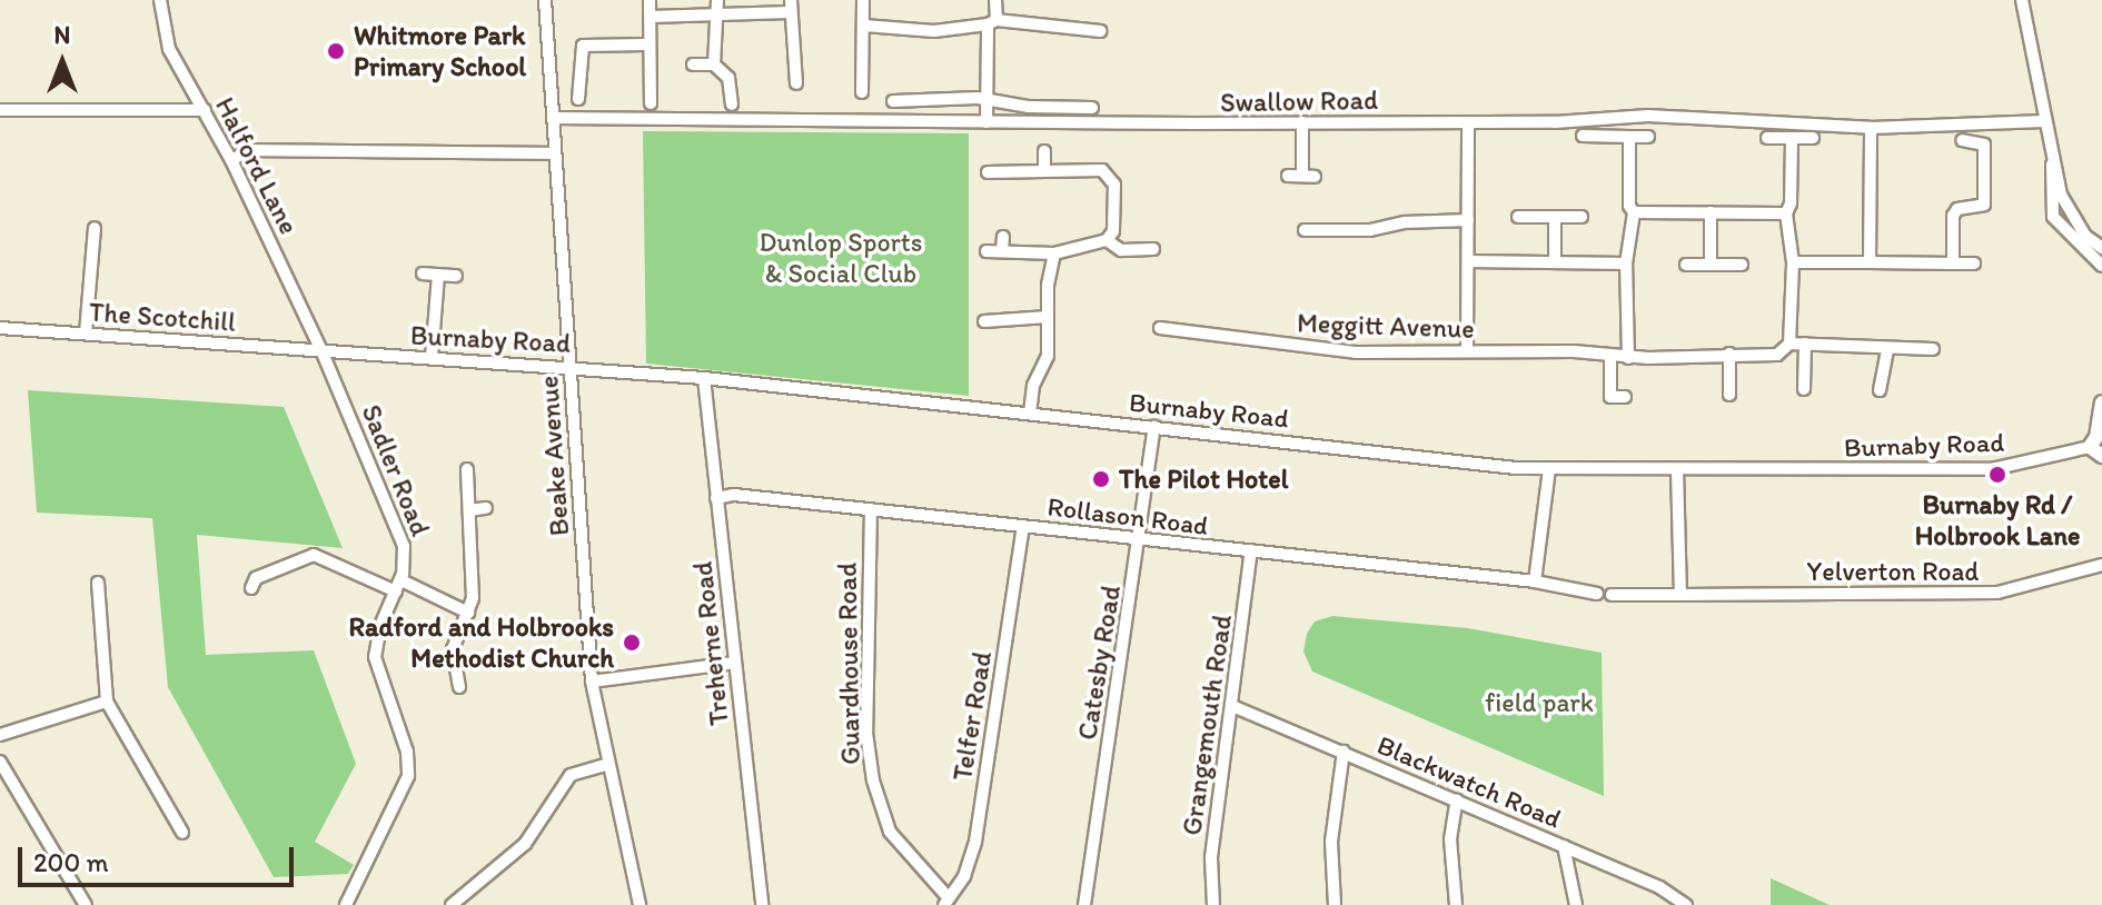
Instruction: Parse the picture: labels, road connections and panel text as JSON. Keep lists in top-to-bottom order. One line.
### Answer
{"streets":{"street":["Swallow Road","Halford Lane","The Scotchill","Meggitt Avenue","Burnaby Road","Beake Avenue","Sadler Road","Rollason Road","Yelverton Road","Treherne Road","Catesby Road","Guardhouse Road","Telfer Road","Grangemouth Road","Blackwatch Road"]},"crossings":[["Swallow Road","Beake Avenue"],["Halford Lane","The Scotchill"],["Halford Lane","Burnaby Road"],["Halford Lane","Sadler Road"],["The Scotchill","Burnaby Road"],["The Scotchill","Sadler Road"],["Burnaby Road","Beake Avenue"],["Burnaby Road","Sadler Road"],["Burnaby Road","Treherne Road"],["Burnaby Road","Catesby Road"],["Rollason Road","Treherne Road"],["Rollason Road","Catesby Road"],["Rollason Road","Guardhouse Road"],["Rollason Road","Telfer Road"],["Rollason Road","Grangemouth Road"],["Guardhouse Road","Telfer Road"],["Grangemouth Road","Blackwatch Road"]],"parks":["Dunlop Sports & Social Club","field park"],"places":["Whitmore Park Primary School","Burnaby Rd / Holbrook Lane","The Pilot Hotel","Radford and Holbrooks Methodist Church"],"scale_bar":"200 m","north":"top"}
